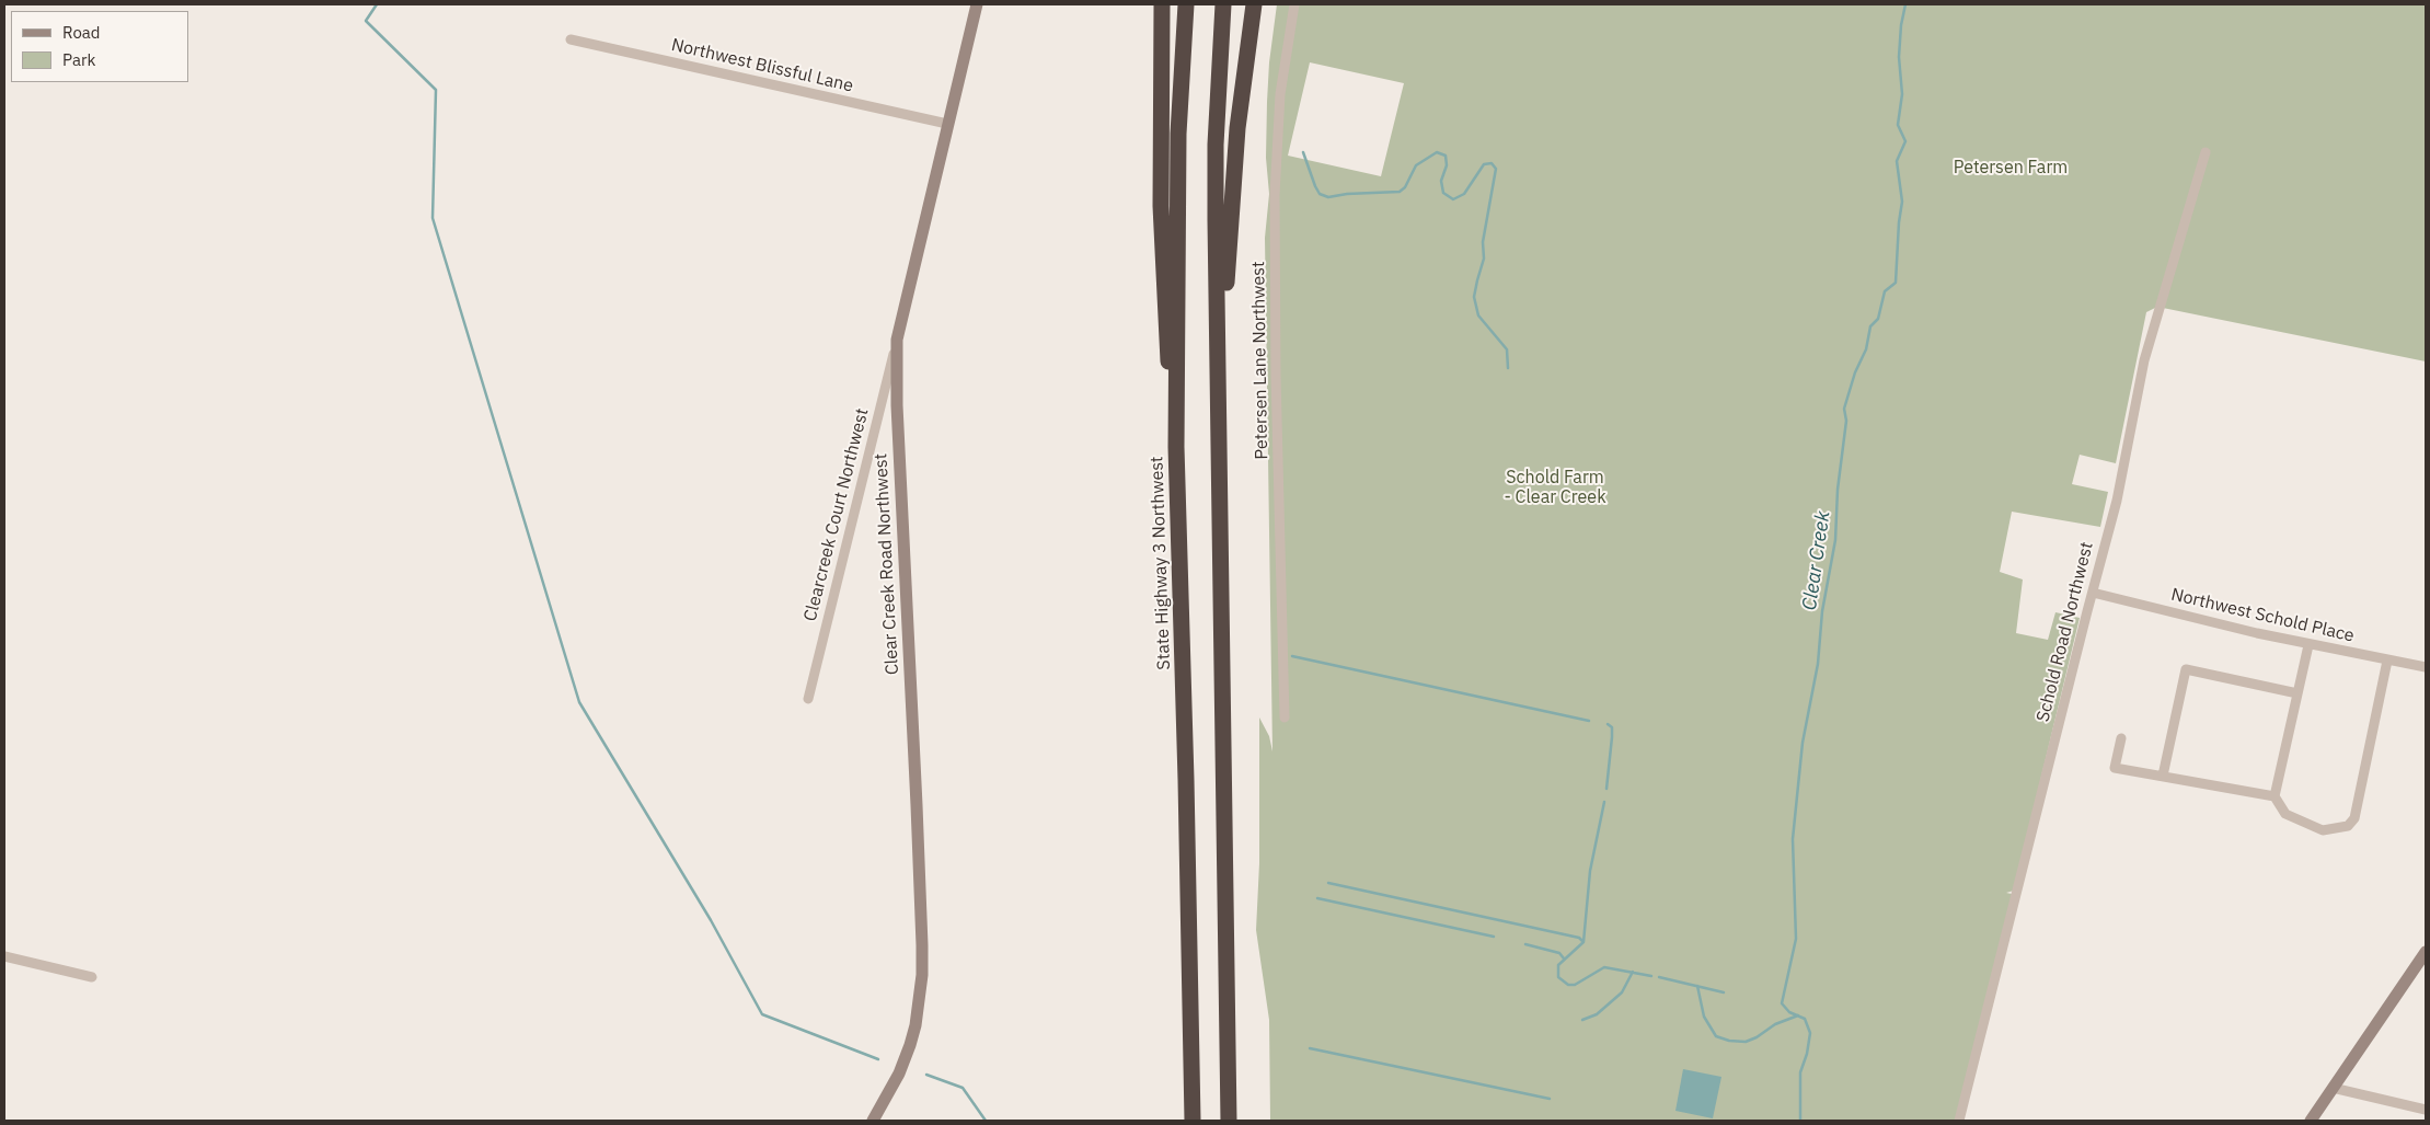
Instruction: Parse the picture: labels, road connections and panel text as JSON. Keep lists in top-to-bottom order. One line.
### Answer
{"streets":{"highway":["State Highway 3 Northwest"],"main road":["Clear Creek Road Northwest"],"street":["Northwest Blissful Lane","Petersen Lane Northwest","Clearcreek Court Northwest","Northwest Schold Place","Schold Road Northwest"]},"crossings":[["Northwest Blissful Lane","Clear Creek Road Northwest"],["Clearcreek Court Northwest","Clear Creek Road Northwest"],["Northwest Schold Place","Schold Road Northwest"]],"water":["Clear Creek"],"parks":["Petersen Farm","Schold Farm - Clear Creek"],"legend":["Road","Park"]}
